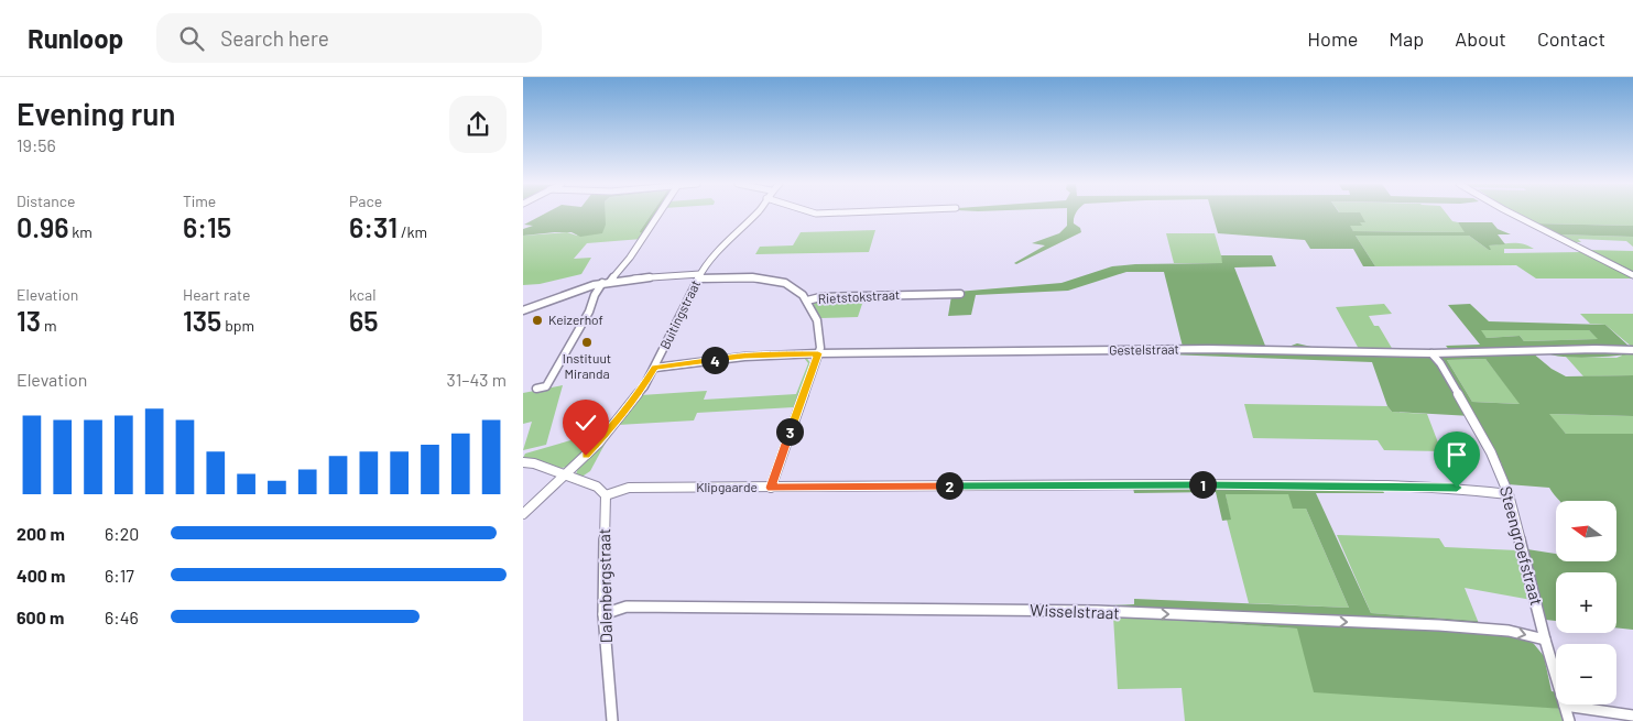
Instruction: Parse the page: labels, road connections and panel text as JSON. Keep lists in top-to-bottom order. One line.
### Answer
{"streets":{"street":["Rietstokstraat","Buitingstraat","Gestelstraat","Klipgaarde","Steengroefstraat","Dalenbergstraat","Wisselstraat"]},"crossings":[["Rietstokstraat","Buitingstraat"],["Buitingstraat","Gestelstraat"],["Gestelstraat","Steengroefstraat"],["Klipgaarde","Steengroefstraat"],["Klipgaarde","Dalenbergstraat"],["Steengroefstraat","Wisselstraat"],["Dalenbergstraat","Wisselstraat"]],"one_way":["Wisselstraat"],"places":["Keizerhof","Instituut Miranda"],"north":"left","page":{"header":"Runloop","search":"Search here","nav":["Home","Map","About","Contact"],"heading":["Evening run","19:56"],"stats":[["Distance","0.96 km"],["Time","6:15"],["Pace","6:31 /km"],["Elevation","13 m"],["Heart rate","135 bpm"],["kcal","65"]],"pins":["4","3","1","2"],"chart":["Elevation","31–43 m"],"map_buttons":["+","−"],"list":[{"name":"200 m","note":"6:20"},{"name":"400 m","note":"6:17"},{"name":"600 m","note":"6:46"}]}}
